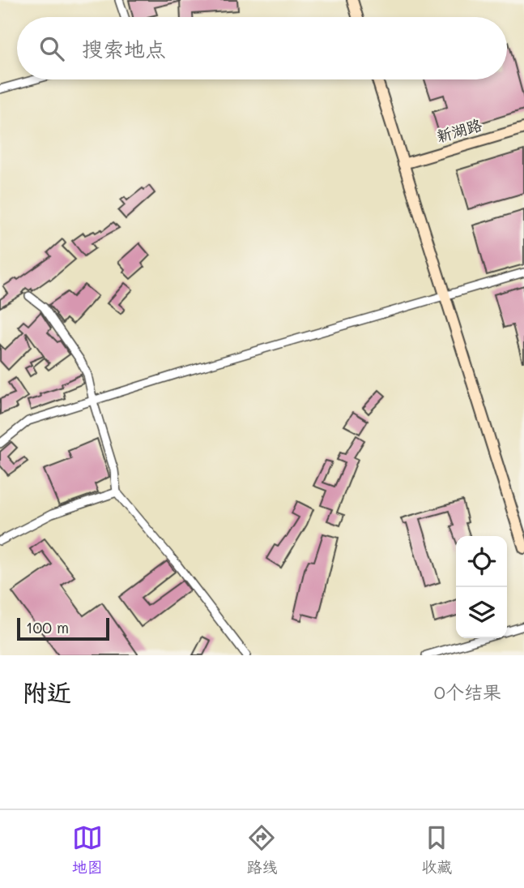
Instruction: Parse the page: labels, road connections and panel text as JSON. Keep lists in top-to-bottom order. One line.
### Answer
{"streets":{"street":["新湖路"]},"scale_bar":"100 m","page":{"search":"搜索地点","scale":"100 m","heading":["附近","0个结果"],"nav":["地图","路线","收藏"]}}
